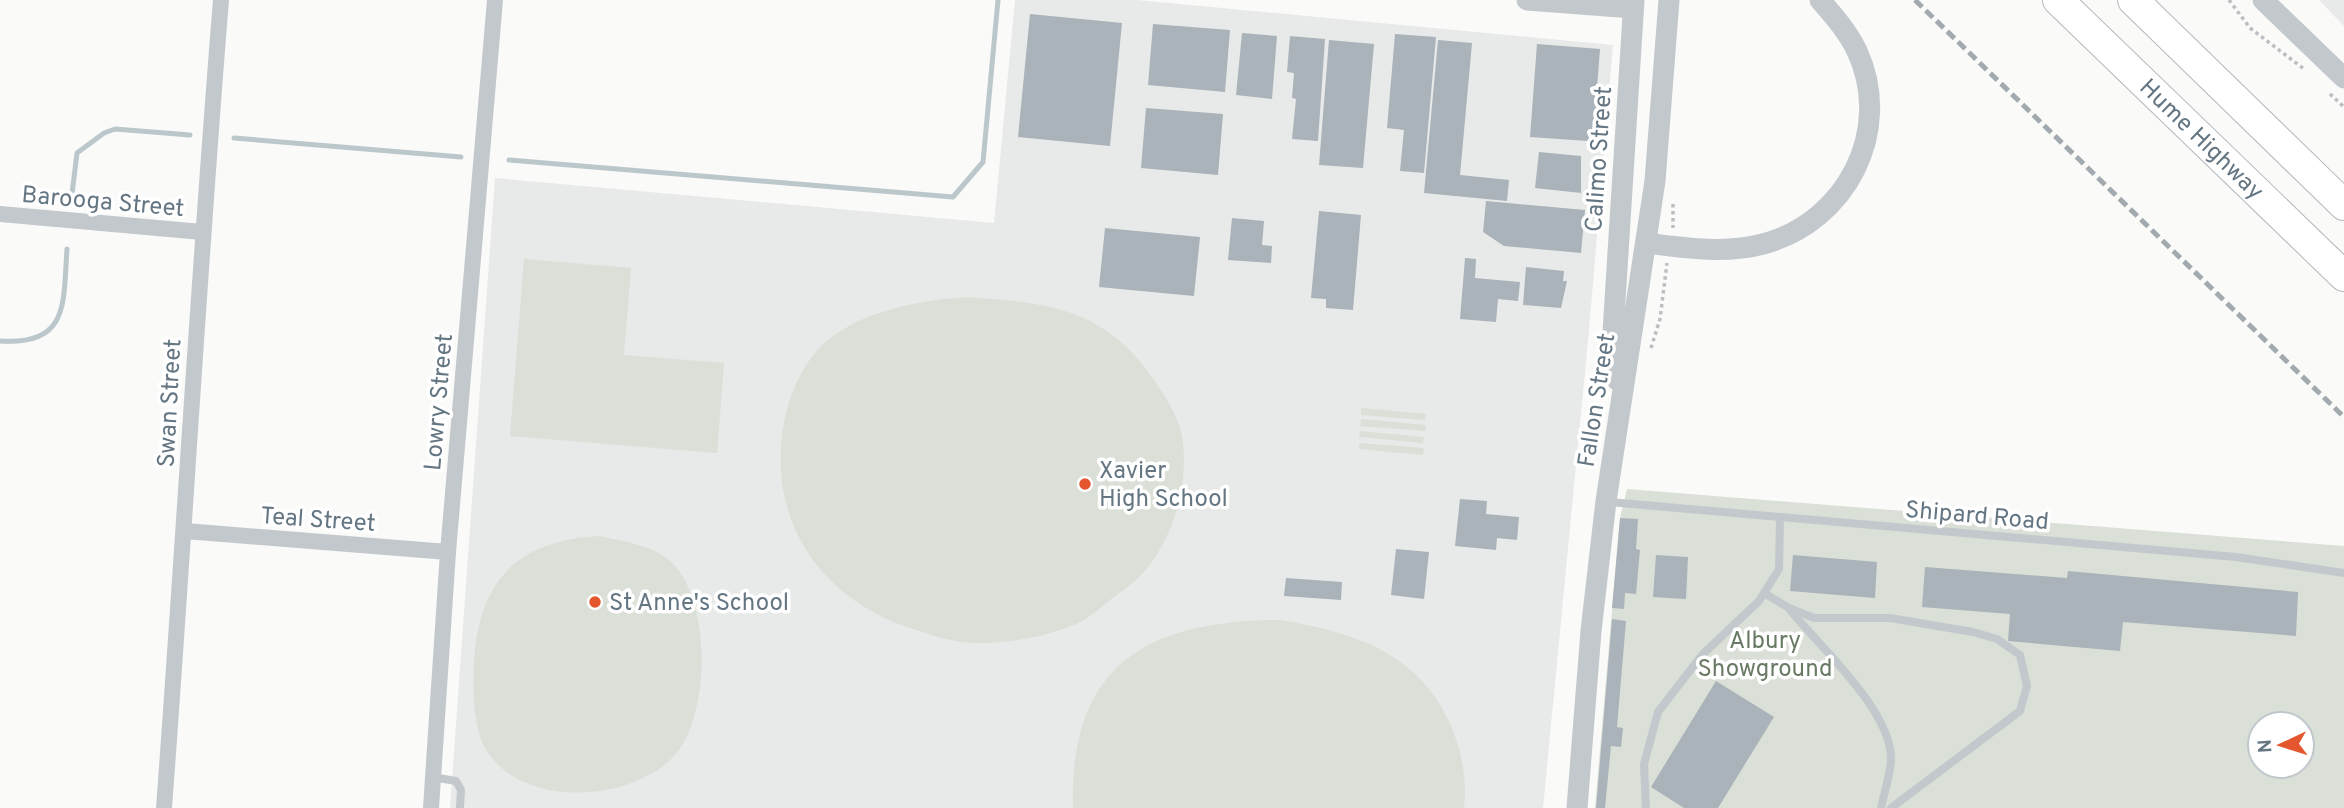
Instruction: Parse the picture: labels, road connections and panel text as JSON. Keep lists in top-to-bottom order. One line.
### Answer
{"streets":{"highway":["Hume Highway"],"street":["Calimo Street","Barooga Street","Fallon Street","Lowry Street","Swan Street","Teal Street"],"lane":["Shipard Road"]},"crossings":[["Calimo Street","Fallon Street"],["Barooga Street","Swan Street"],["Fallon Street","Shipard Road"],["Lowry Street","Teal Street"],["Swan Street","Teal Street"]],"parks":["Albury Showground"],"places":["Xavier High School","St Anne's School"],"north":"left"}
